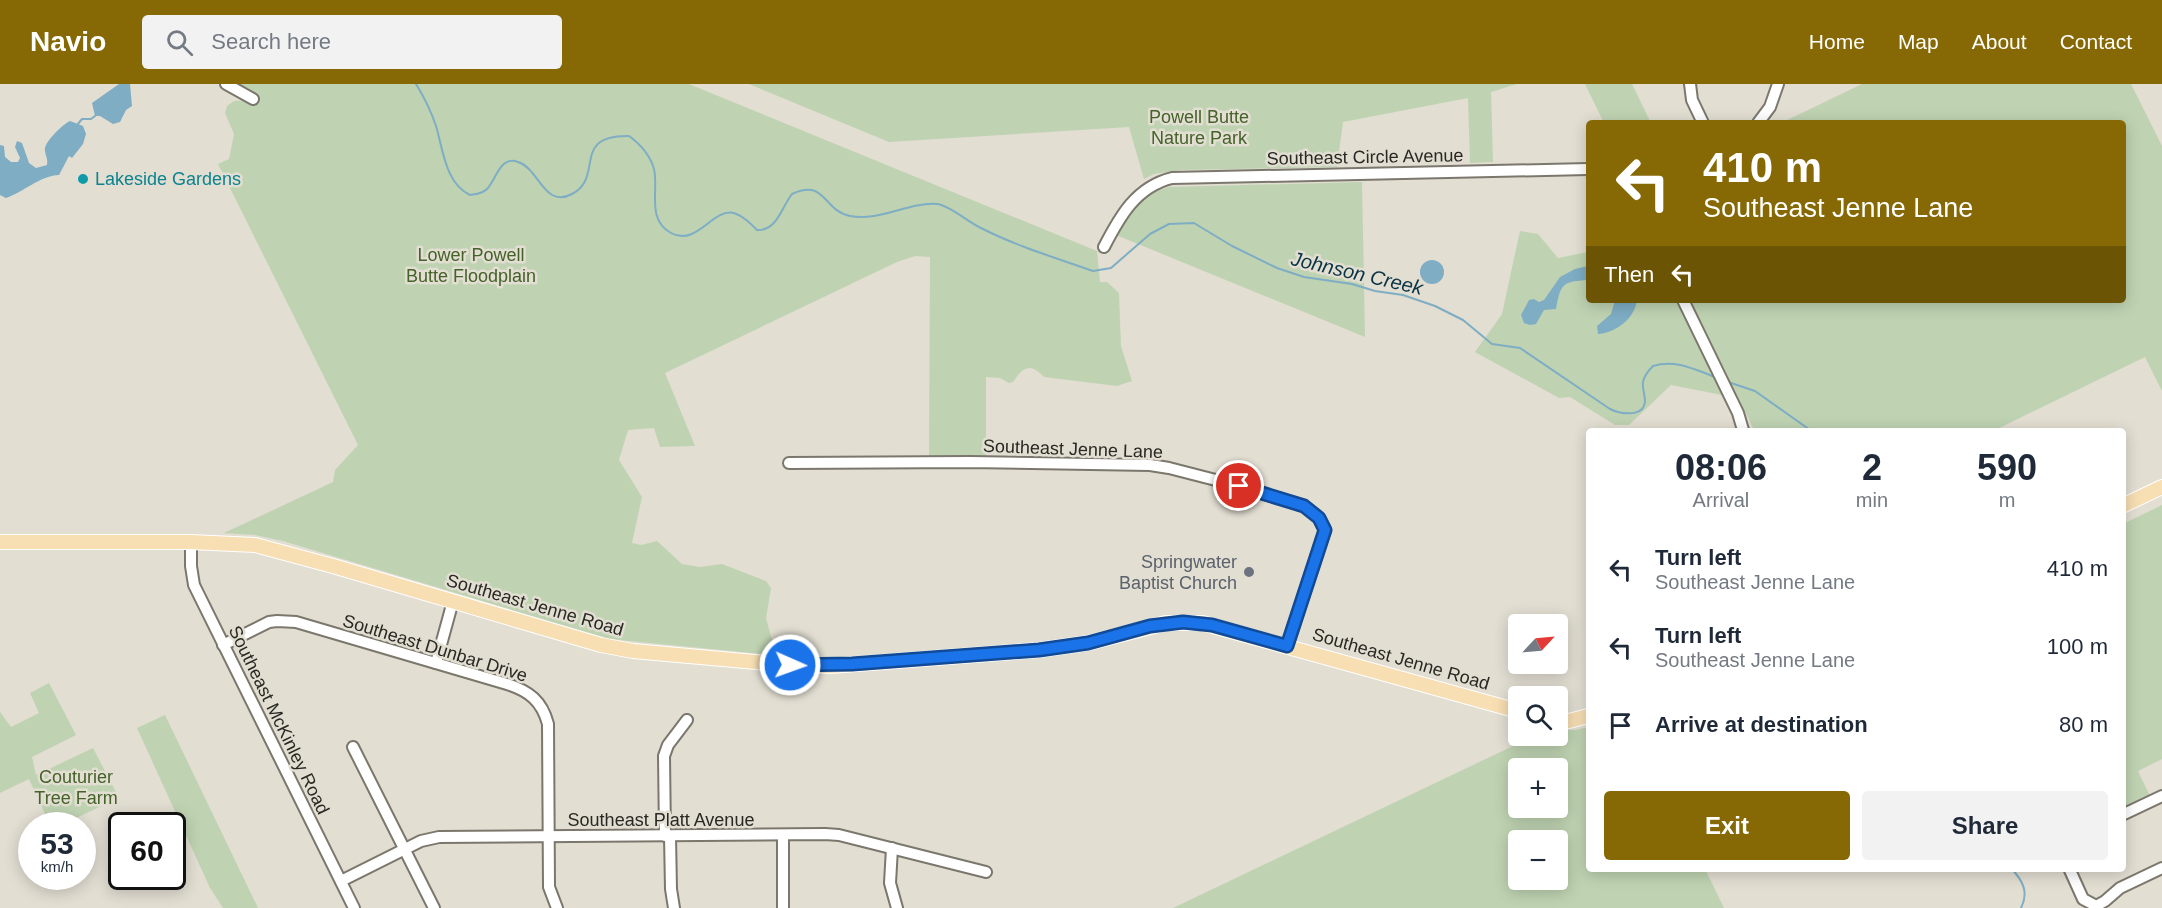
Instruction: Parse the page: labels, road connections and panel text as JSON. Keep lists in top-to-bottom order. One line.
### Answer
{"streets":{"main road":["Southeast Jenne Road"],"street":["Southeast Circle Avenue","Southeast Jenne Lane","Southeast Dunbar Drive","Southeast McKinley Road","Southeast Platt Avenue"]},"crossings":[["Southeast Jenne Lane","Southeast Jenne Road"],["Southeast Jenne Road","Southeast McKinley Road"],["Southeast Dunbar Drive","Southeast McKinley Road"],["Southeast Dunbar Drive","Southeast Platt Avenue"],["Southeast McKinley Road","Southeast Platt Avenue"]],"water":["Johnson Creek"],"parks":["Powell Butte Nature Park","Lower Powell Butte Floodplain","Couturier Tree Farm"],"places":["Lakeside Gardens","Springwater Baptist Church"],"north":"top right","page":{"header":"Navio","search":"Search here","nav":["Home","Map","About","Contact"],"turn":["410 m","Southeast Jenne Lane"],"then":"Then","eta":["08:06","Arrival","2","min","590","m"],"list":[{"name":"Turn left","note":"Southeast Jenne Lane","value":"410 m"},{"name":"Turn left","note":"Southeast Jenne Lane","value":"100 m"},{"name":"Arrive at destination","value":"80 m"}],"map_buttons":["+","−"],"buttons":["Exit","Share"],"speed":"53 km/h","limit":"60"}}
